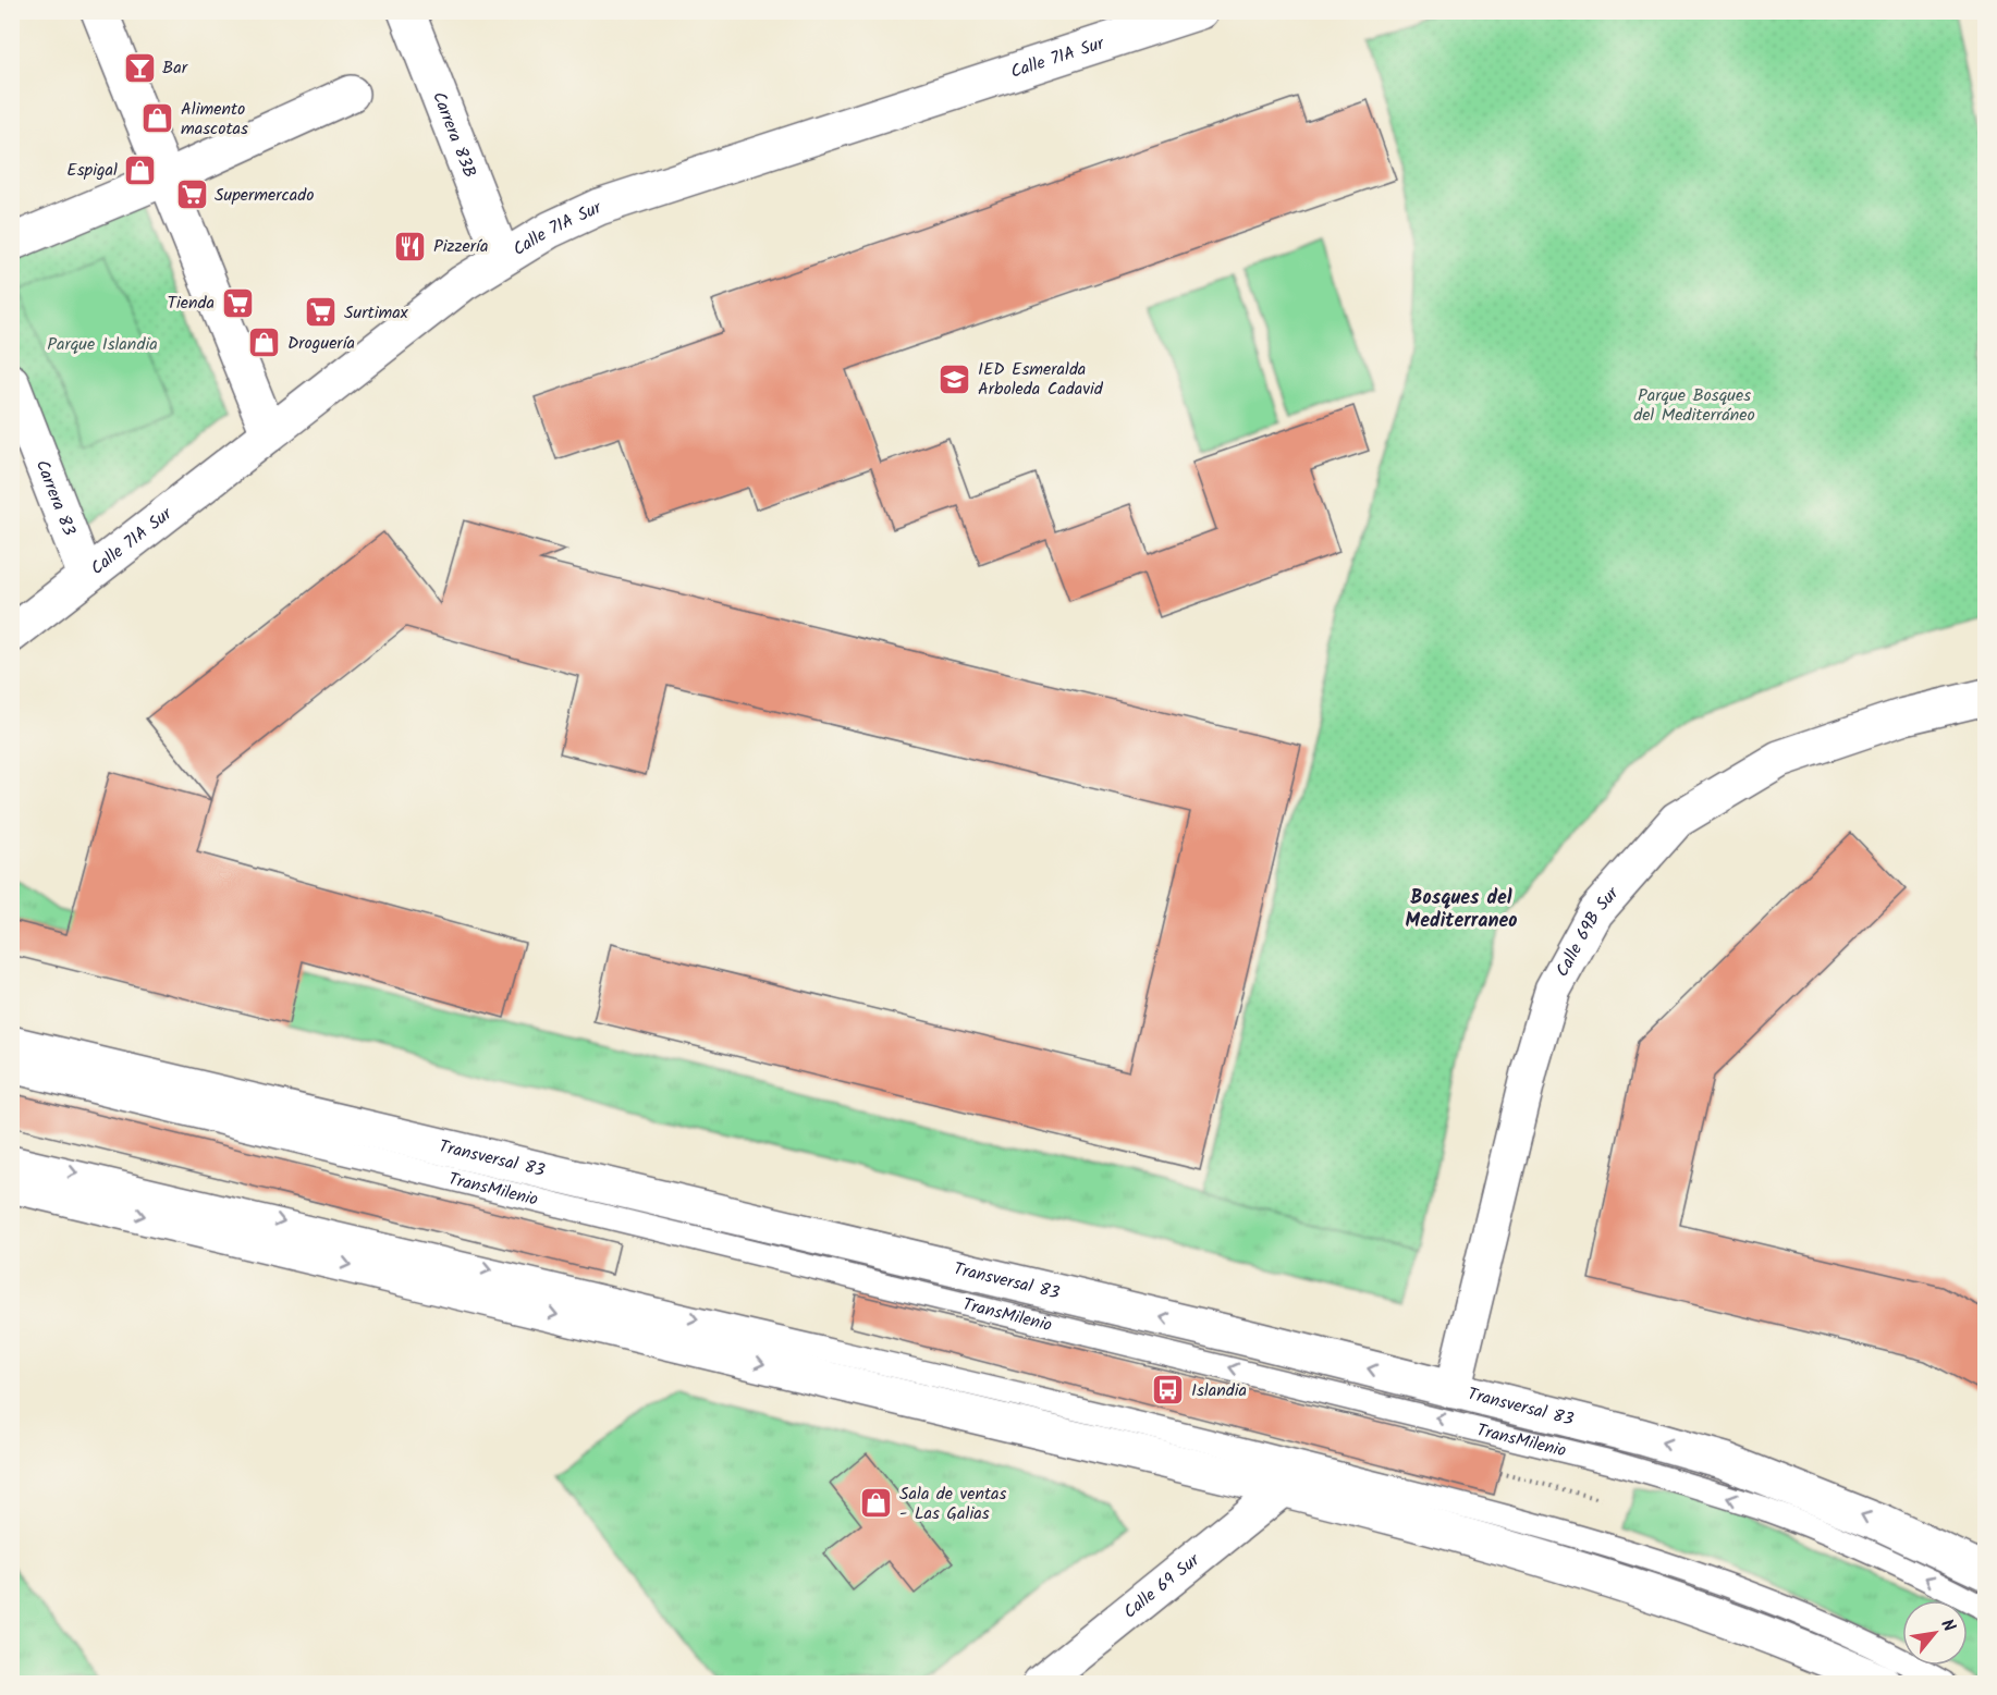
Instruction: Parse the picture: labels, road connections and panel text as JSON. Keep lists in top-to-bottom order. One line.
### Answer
{"streets":{"main road":["Calle 71A Sur","Carrera 83B","Carrera 83","Calle 69B Sur","Transversal 83","Calle 69 Sur"],"lane":["TransMilenio"]},"crossings":[["Calle 71A Sur","Carrera 83B"],["Calle 71A Sur","Carrera 83"],["Calle 69B Sur","Transversal 83"]],"districts":["Bosques del Mediterraneo"],"parks":["Parque Islandia","Parque Bosques del Mediterráneo"],"places":{"bar":["Bar"],"shop":["Alimento mascotas","Espigal","Droguería","Sala de ventas - Las Galias"],"supermarket":["Supermercado","Tienda","Surtimax"],"restaurant":["Pizzería"],"school or university":["IED Esmeralda Arboleda Cadavid"],"bus stop":["Islandia"]},"north":"top right"}
